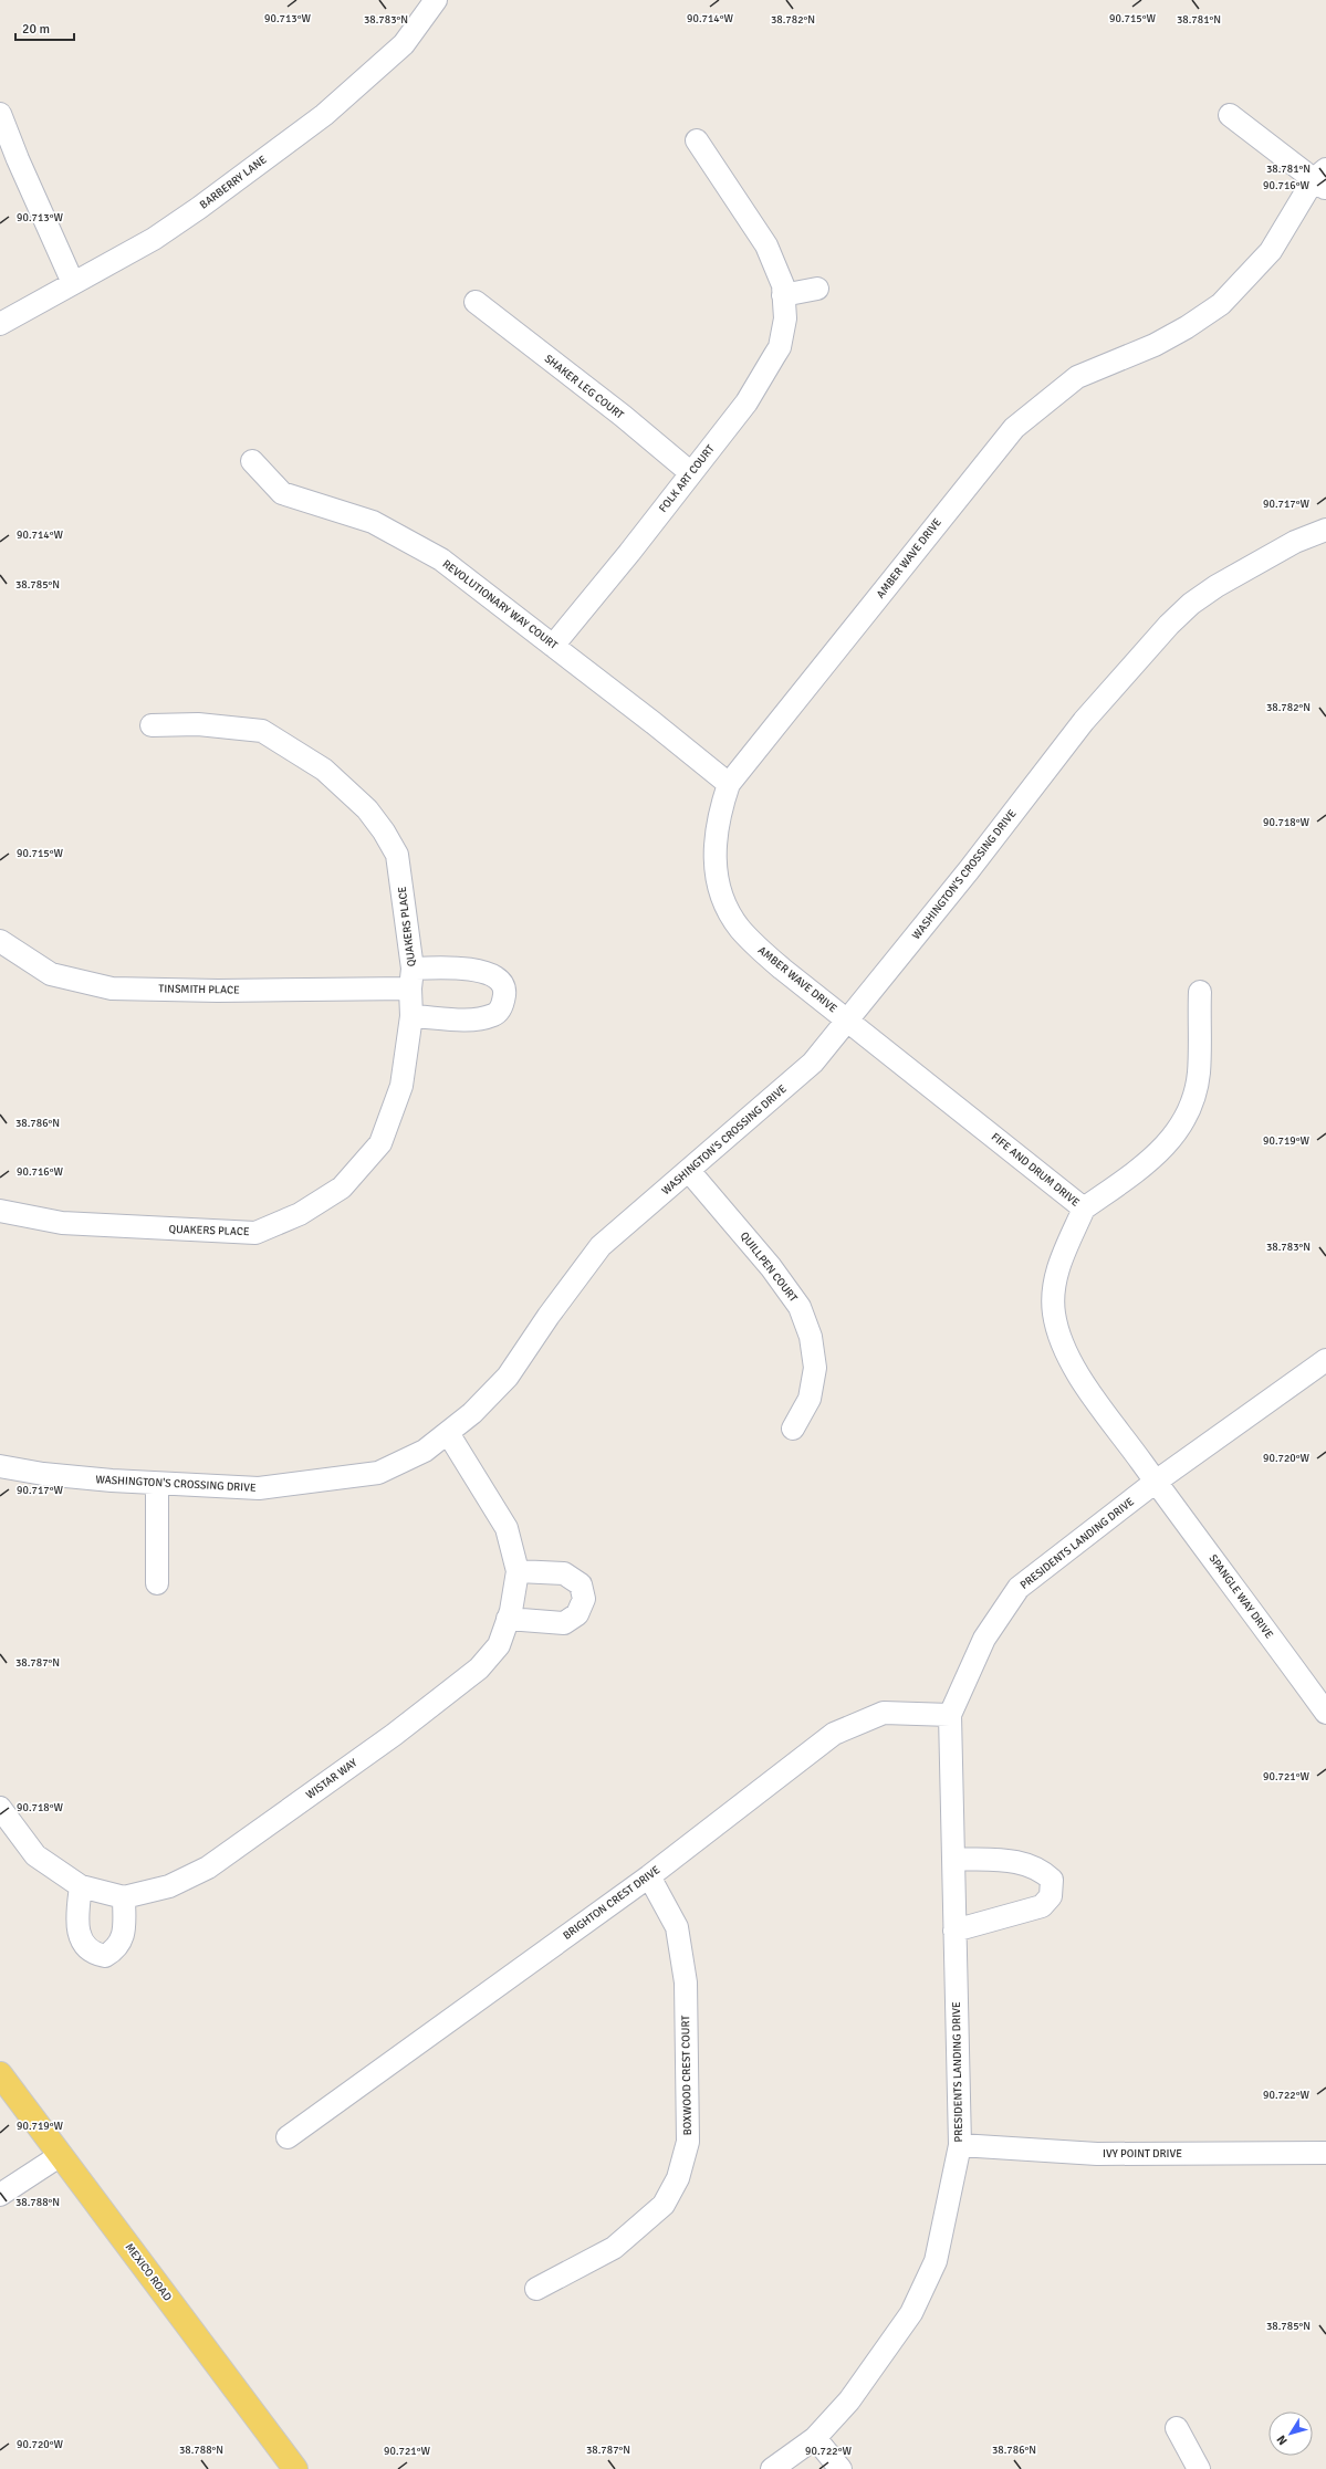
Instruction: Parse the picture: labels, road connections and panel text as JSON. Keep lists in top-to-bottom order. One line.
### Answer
{"streets":{"main road":["MEXICO ROAD"],"street":["BARBERRY LANE","SHAKER LEG COURT","FOLK ART COURT","AMBER WAVE DRIVE","REVOLUTIONARY WAY COURT","WASHINGTON'S CROSSING DRIVE","QUAKERS PLACE","TINSMITH PLACE","FIFE AND DRUM DRIVE","QUILLPEN COURT","PRESIDENTS LANDING DRIVE","SPANGLE WAY DRIVE","WISTAR WAY","BRIGHTON CREST DRIVE","BOXWOOD CREST COURT","IVY POINT DRIVE"]},"crossings":[["SHAKER LEG COURT","FOLK ART COURT"],["FOLK ART COURT","REVOLUTIONARY WAY COURT"],["AMBER WAVE DRIVE","REVOLUTIONARY WAY COURT"],["AMBER WAVE DRIVE","WASHINGTON'S CROSSING DRIVE"],["AMBER WAVE DRIVE","FIFE AND DRUM DRIVE"],["WASHINGTON'S CROSSING DRIVE","FIFE AND DRUM DRIVE"],["WASHINGTON'S CROSSING DRIVE","QUILLPEN COURT"],["WASHINGTON'S CROSSING DRIVE","WISTAR WAY"],["QUAKERS PLACE","TINSMITH PLACE"],["FIFE AND DRUM DRIVE","PRESIDENTS LANDING DRIVE"],["FIFE AND DRUM DRIVE","SPANGLE WAY DRIVE"],["PRESIDENTS LANDING DRIVE","SPANGLE WAY DRIVE"],["PRESIDENTS LANDING DRIVE","BRIGHTON CREST DRIVE"],["PRESIDENTS LANDING DRIVE","IVY POINT DRIVE"],["BRIGHTON CREST DRIVE","BOXWOOD CREST COURT"]],"scale_bar":"20 m","north":"bottom left","coordinates":["90.713°W","90.714°W","90.715°W","38.783°N","38.782°N","38.781°N","90.716°W","90.717°W","38.785°N","90.718°W","38.786°N","90.719°W","90.720°W","38.787°N","90.721°W","90.722°W","38.788°N"]}
